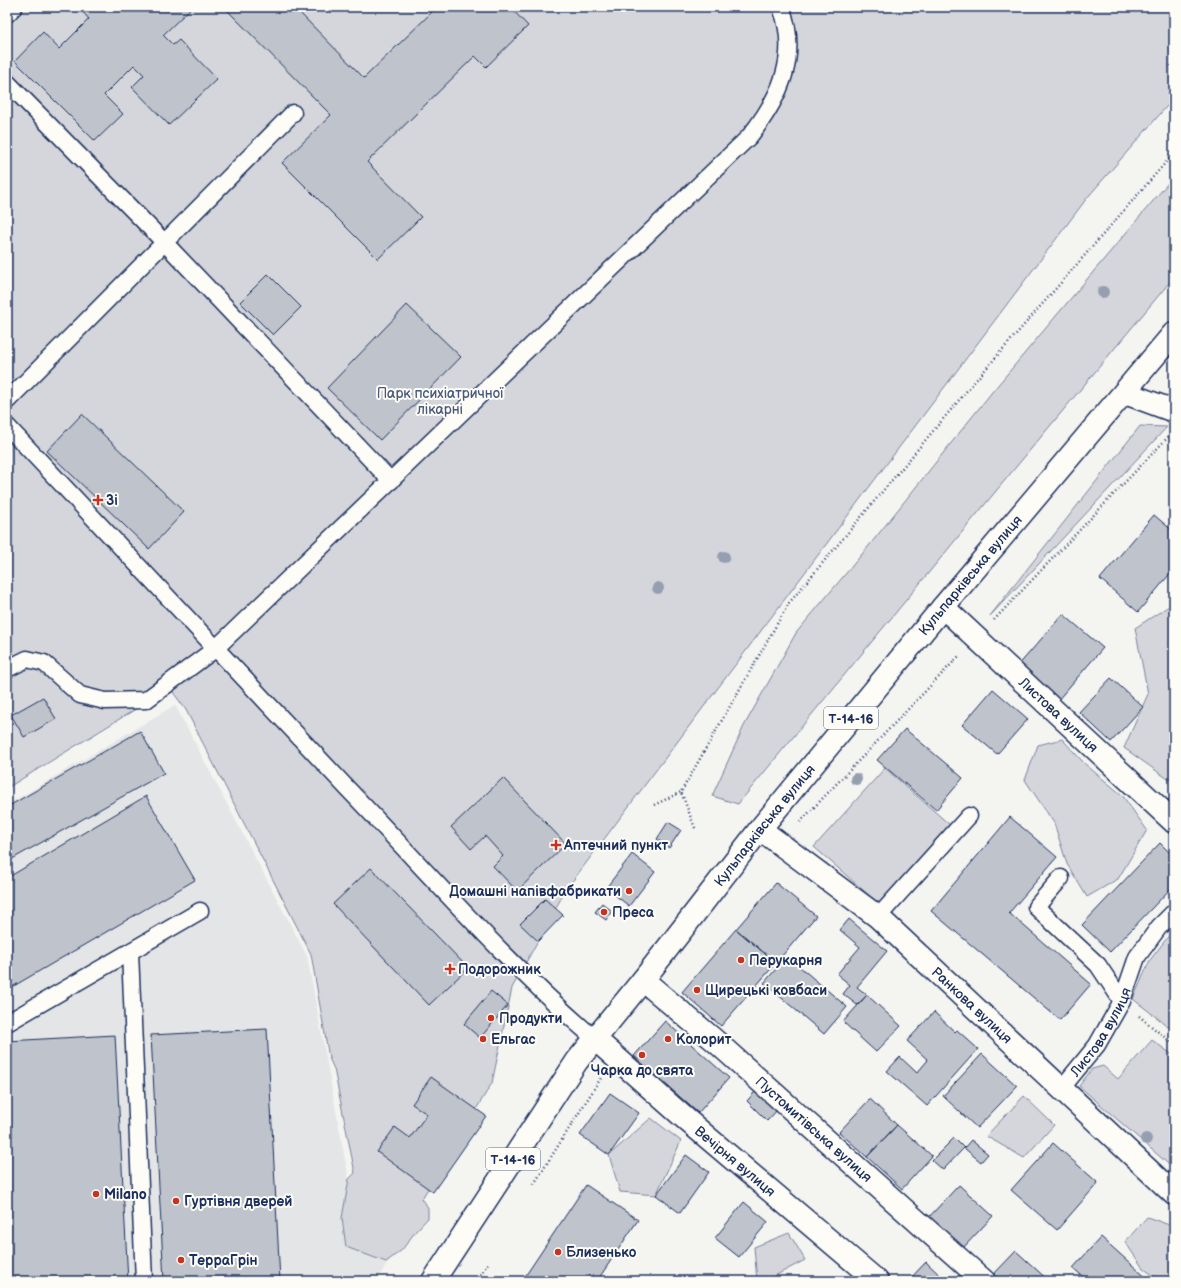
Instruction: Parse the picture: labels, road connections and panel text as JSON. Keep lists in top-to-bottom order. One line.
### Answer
{"streets":{"street":["Кульпарківська вулиця","Листова вулиця","Т-14-16","Ранкова вулиця","Пустомитівська вулиця","Вечірня вулиця"]},"crossings":[["Кульпарківська вулиця","Листова вулиця"],["Кульпарківська вулиця","Ранкова вулиця"],["Кульпарківська вулиця","Пустомитівська вулиця"],["Кульпарківська вулиця","Вечірня вулиця"],["Листова вулиця","Ранкова вулиця"]],"parks":["Парк психіатричної лікарні"],"places":{"health":["3і","Аптечний пункт","Подорожник"],"other":["Домашні напівфабрикати","Преса","Перукарня","Щирецькі ковбаси","Продукти","Ельгас","Колорит","Чарка до свята","Milano","Гуртівня дверей","Близенько","ТерраГрін"]}}
